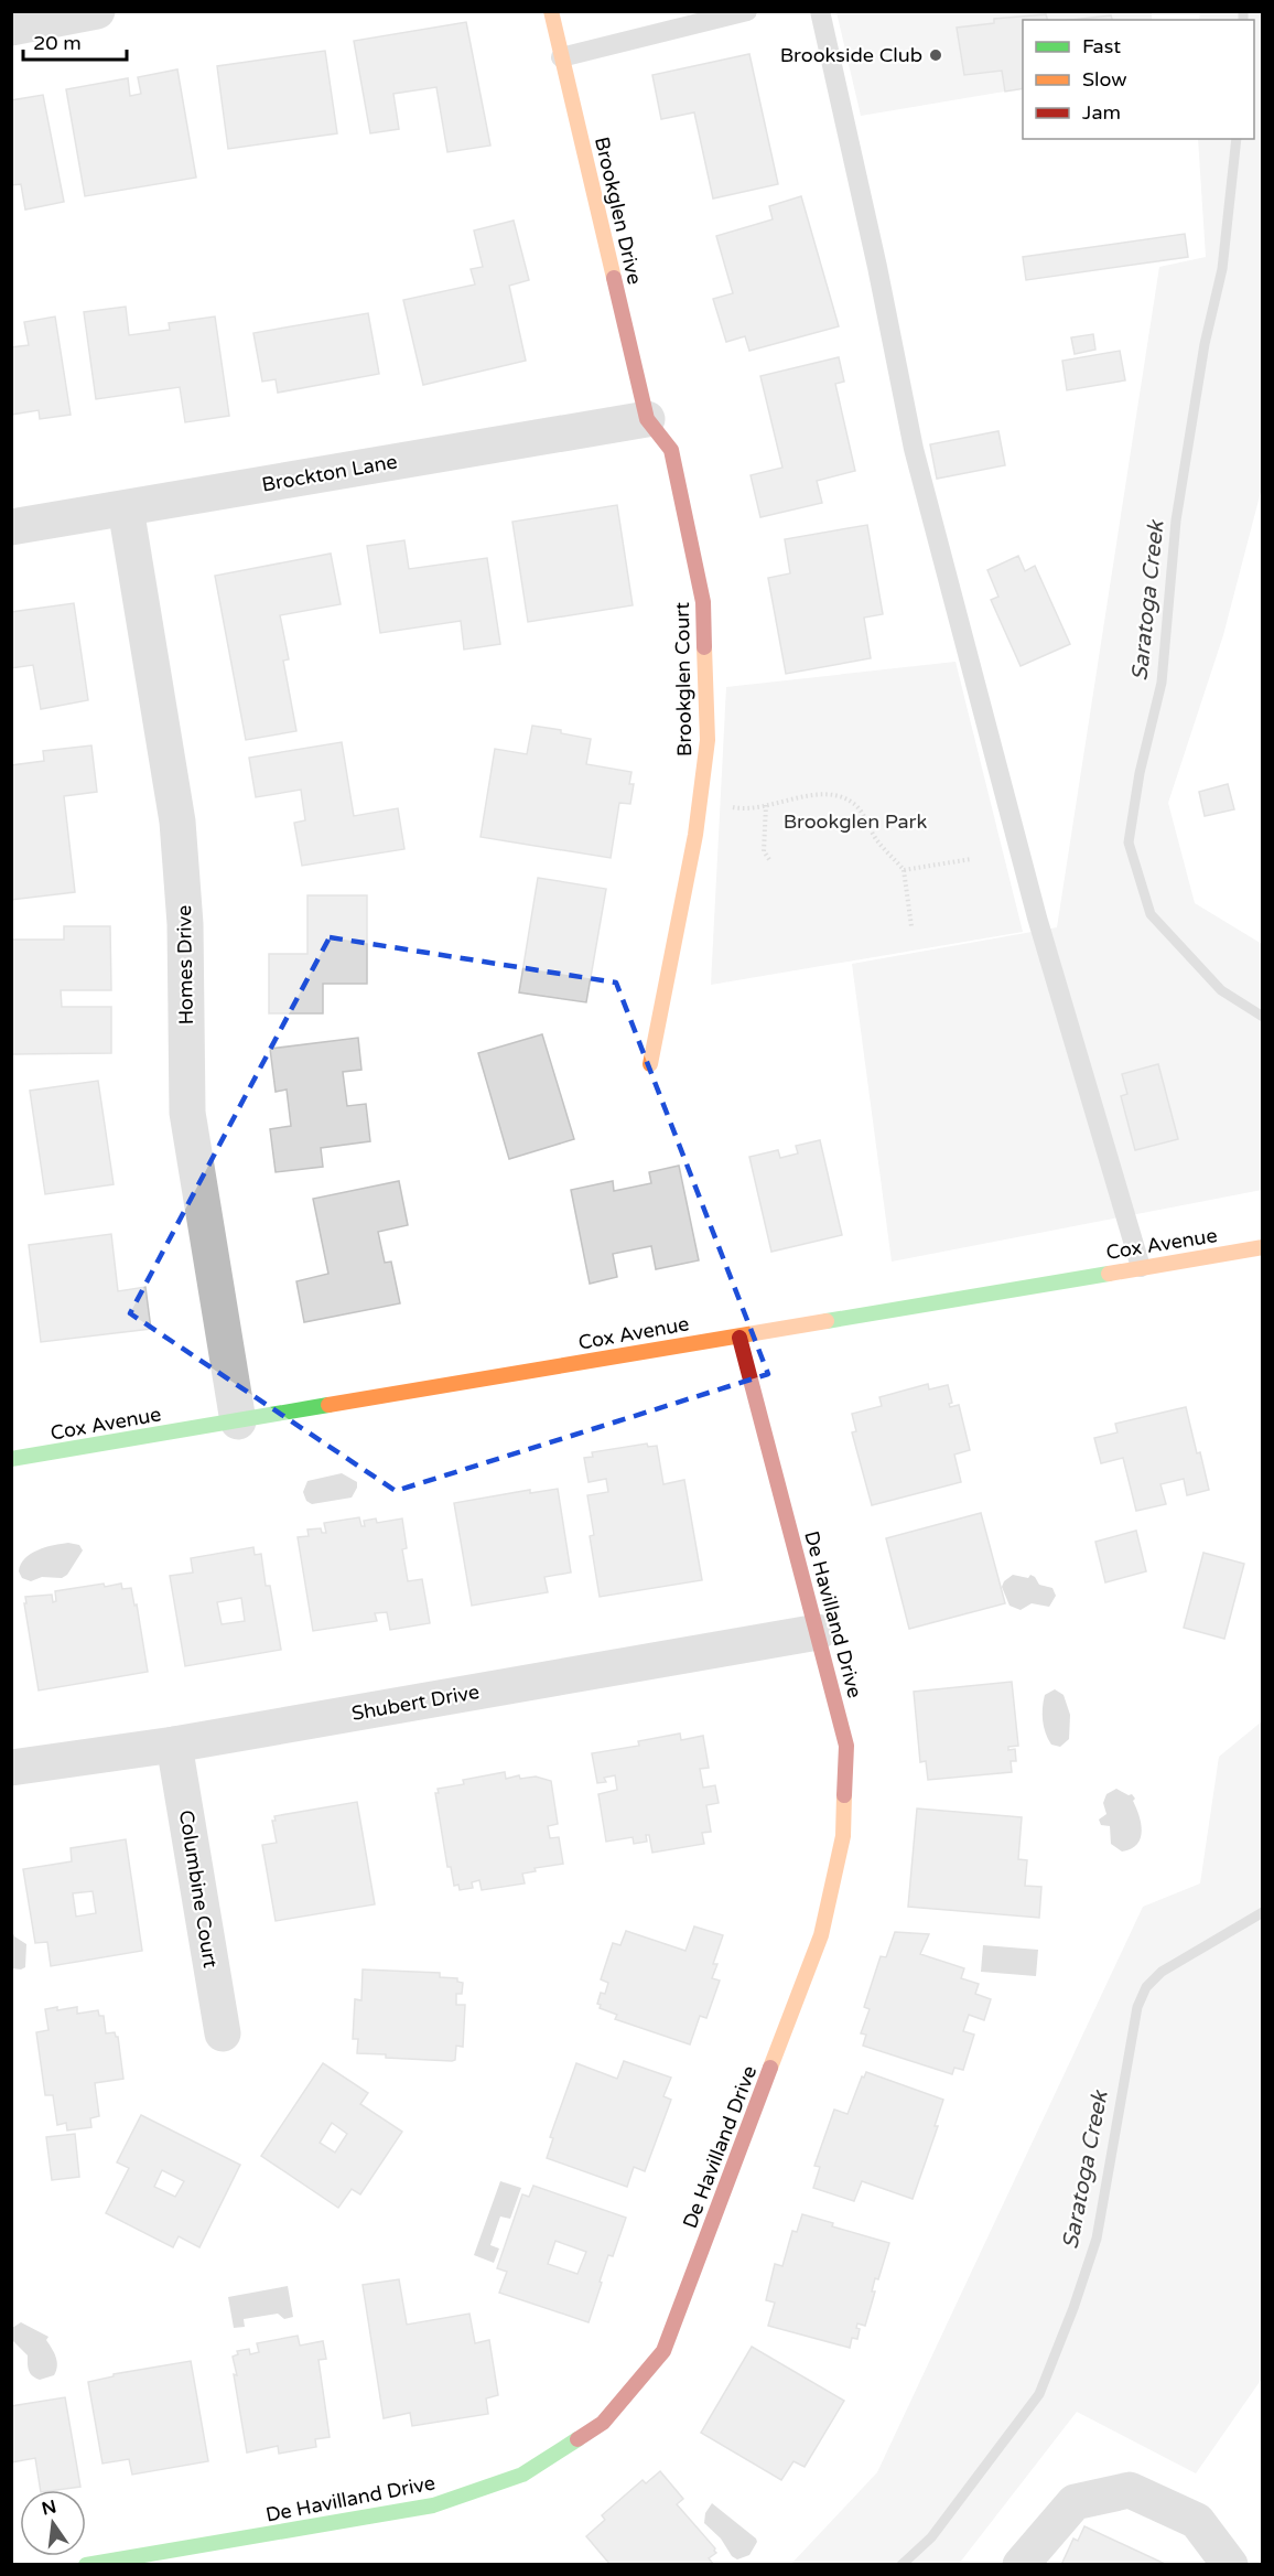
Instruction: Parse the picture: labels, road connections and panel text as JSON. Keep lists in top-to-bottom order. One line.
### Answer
{"streets":{"street":["Brookglen Drive","Brockton Lane","Brookglen Court","Homes Drive","Cox Avenue","De Havilland Drive","Shubert Drive","Columbine Court"]},"crossings":[["Brookglen Drive","Brockton Lane"],["Brookglen Drive","Brookglen Court"],["Brockton Lane","Brookglen Court"],["Brockton Lane","Homes Drive"],["Homes Drive","Cox Avenue"],["Cox Avenue","De Havilland Drive"],["De Havilland Drive","Shubert Drive"],["Shubert Drive","Columbine Court"]],"water":["Saratoga Creek"],"parks":["Brookglen Park"],"places":["Brookside Club"],"legend":["Fast","Slow","Jam"],"scale_bar":"20 m","north":"top"}
